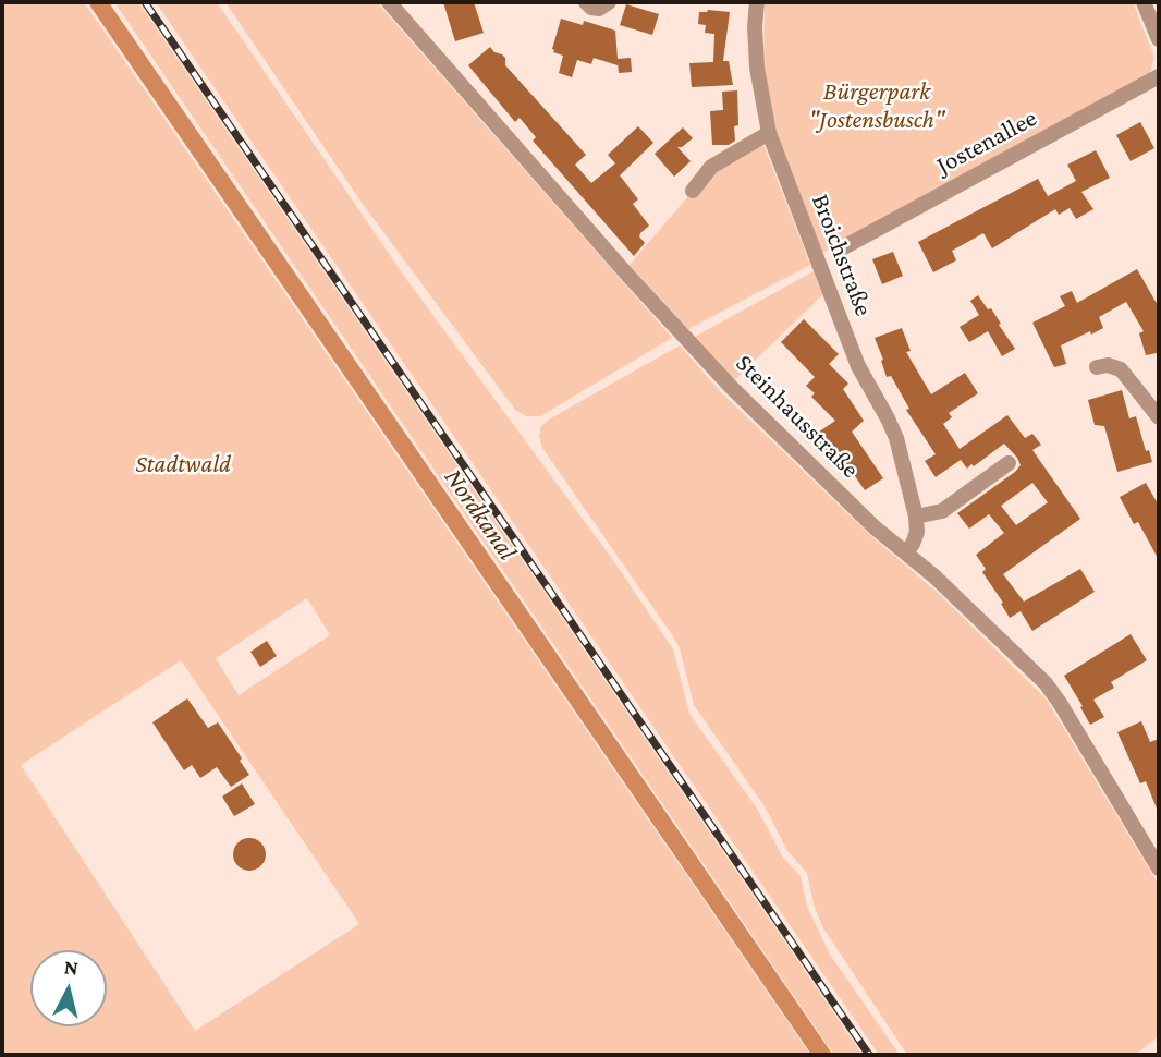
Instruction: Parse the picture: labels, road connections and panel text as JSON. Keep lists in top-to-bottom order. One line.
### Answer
{"streets":{"street":["Jostenallee","Broichstraße","Steinhausstraße"]},"crossings":[["Broichstraße","Steinhausstraße"]],"water":["Nordkanal"],"parks":["Bürgerpark \"Jostensbusch\"","Stadtwald"],"north":"top"}
